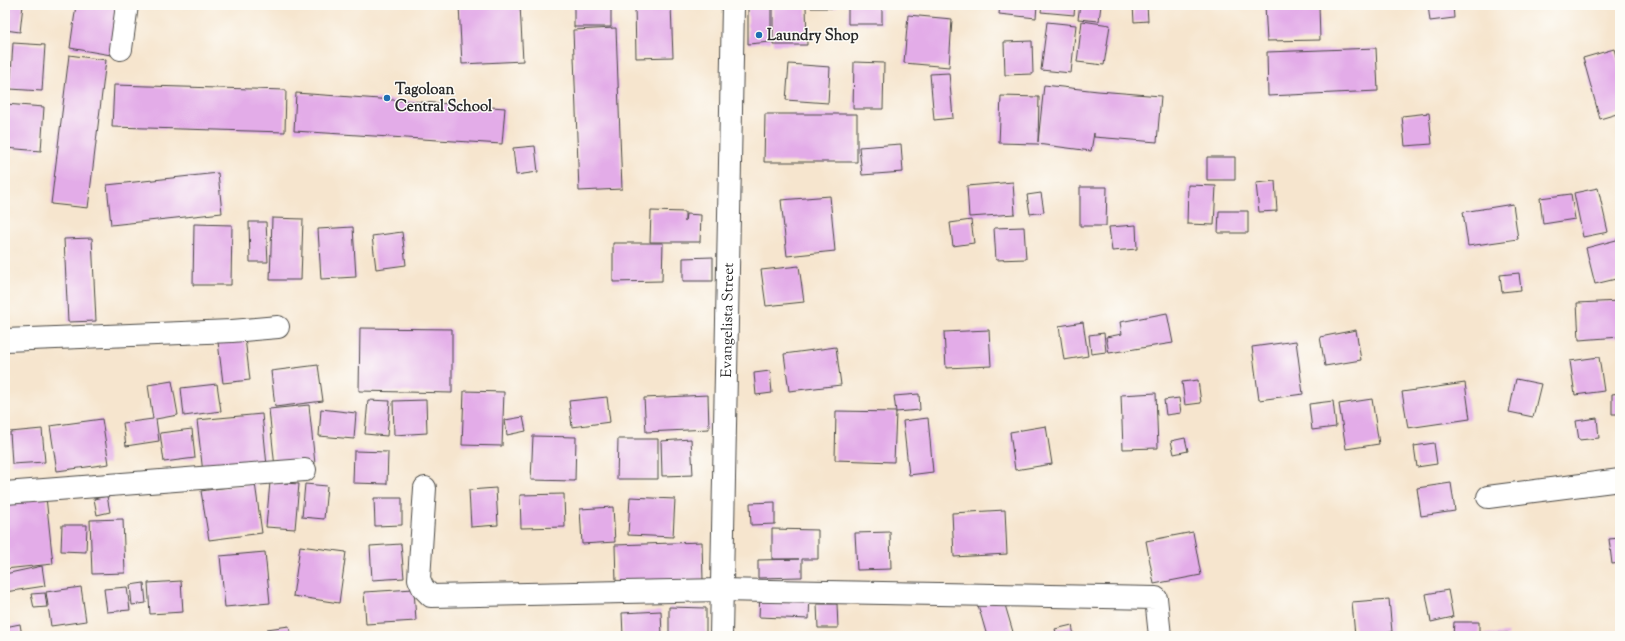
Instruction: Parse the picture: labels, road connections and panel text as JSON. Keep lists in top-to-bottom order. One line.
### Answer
{"streets":{"street":["Evangelista Street"]},"places":["Laundry Shop","Tagoloan Central School"]}
